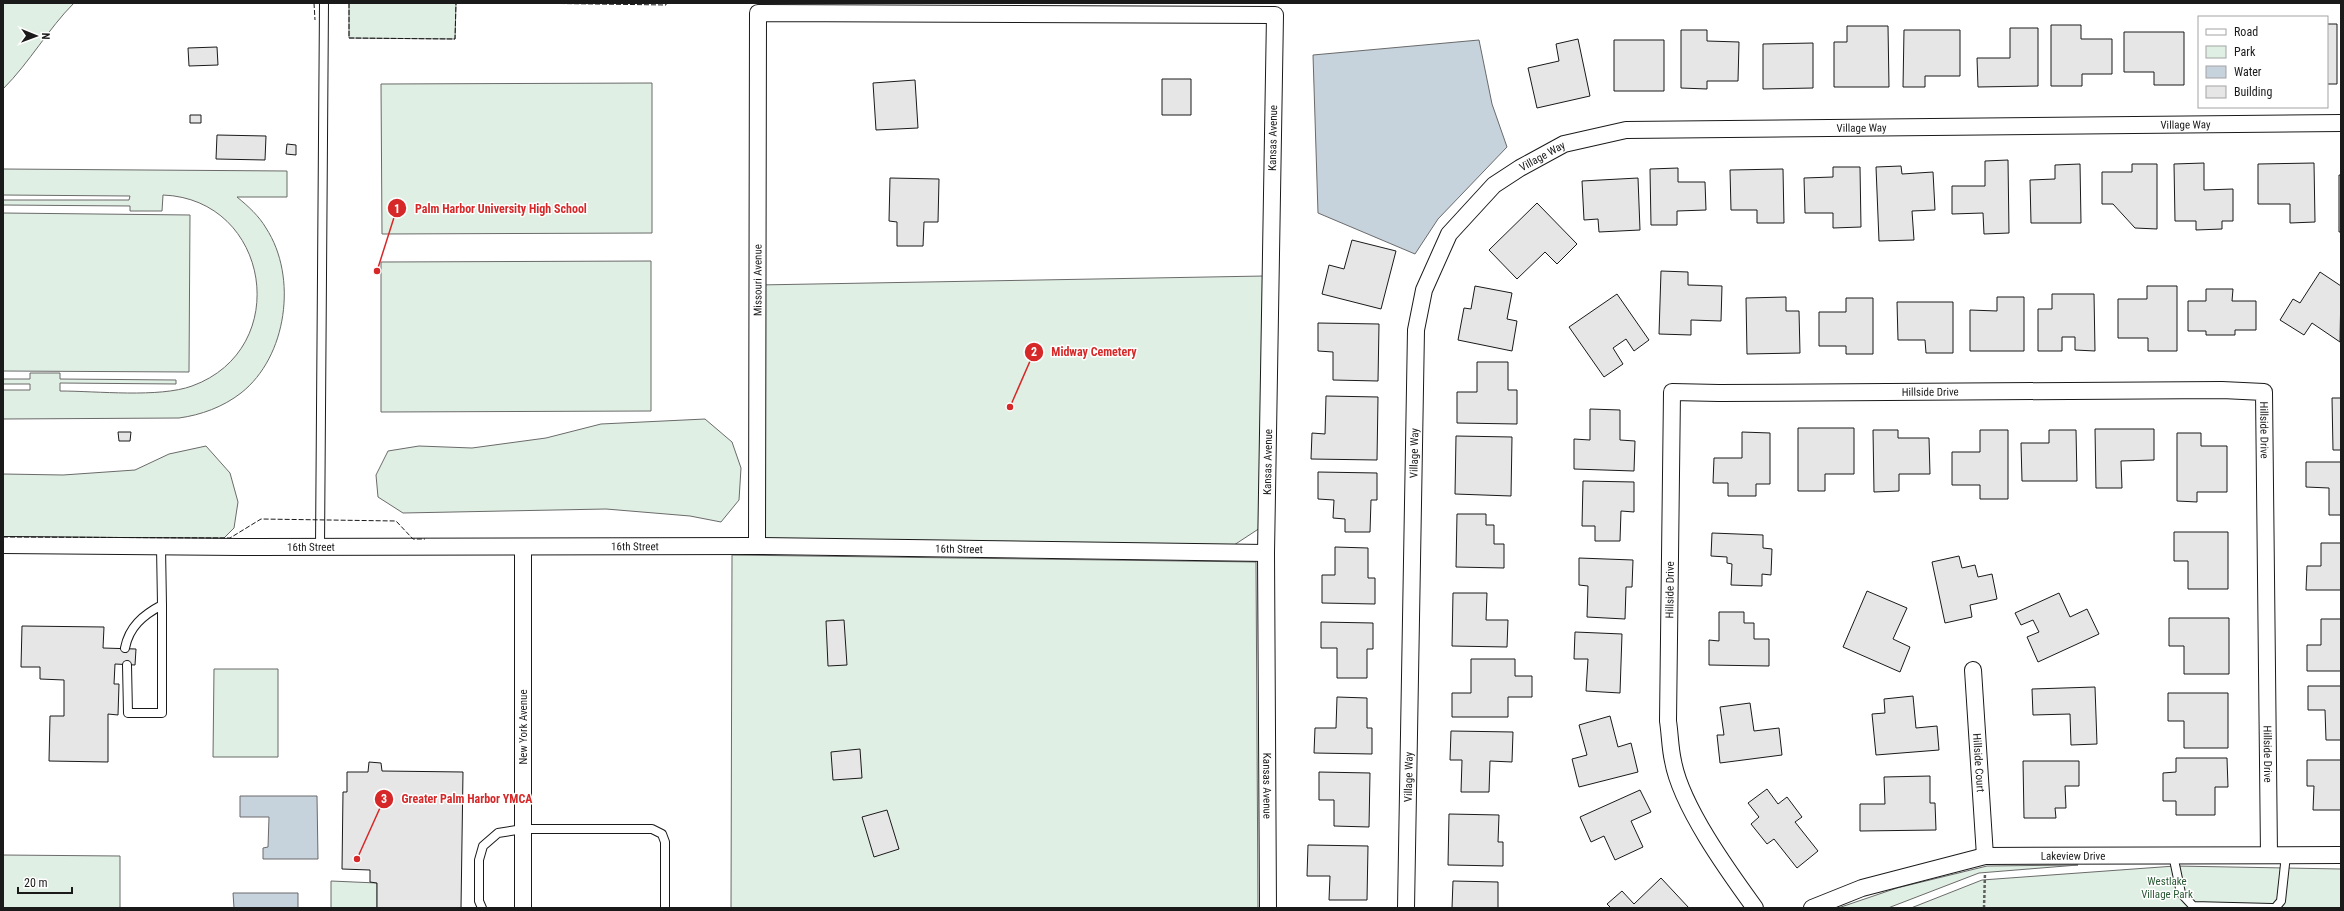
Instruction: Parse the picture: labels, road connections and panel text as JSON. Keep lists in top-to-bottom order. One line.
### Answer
{"streets":{"street":["Village Way","Kansas Avenue","Missouri Avenue","Hillside Drive","16th Street","New York Avenue","Hillside Court","Lakeview Drive"]},"crossings":[["Kansas Avenue","Missouri Avenue"],["Kansas Avenue","16th Street"],["Missouri Avenue","16th Street"],["Hillside Drive","Lakeview Drive"],["16th Street","New York Avenue"],["Hillside Court","Lakeview Drive"]],"parks":["Westlake Village Park"],"places":["Palm Harbor University High School","Midway Cemetery","Greater Palm Harbor YMCA"],"legend":["Road","Park","Water","Building"],"scale_bar":"20 m","north":"right"}
